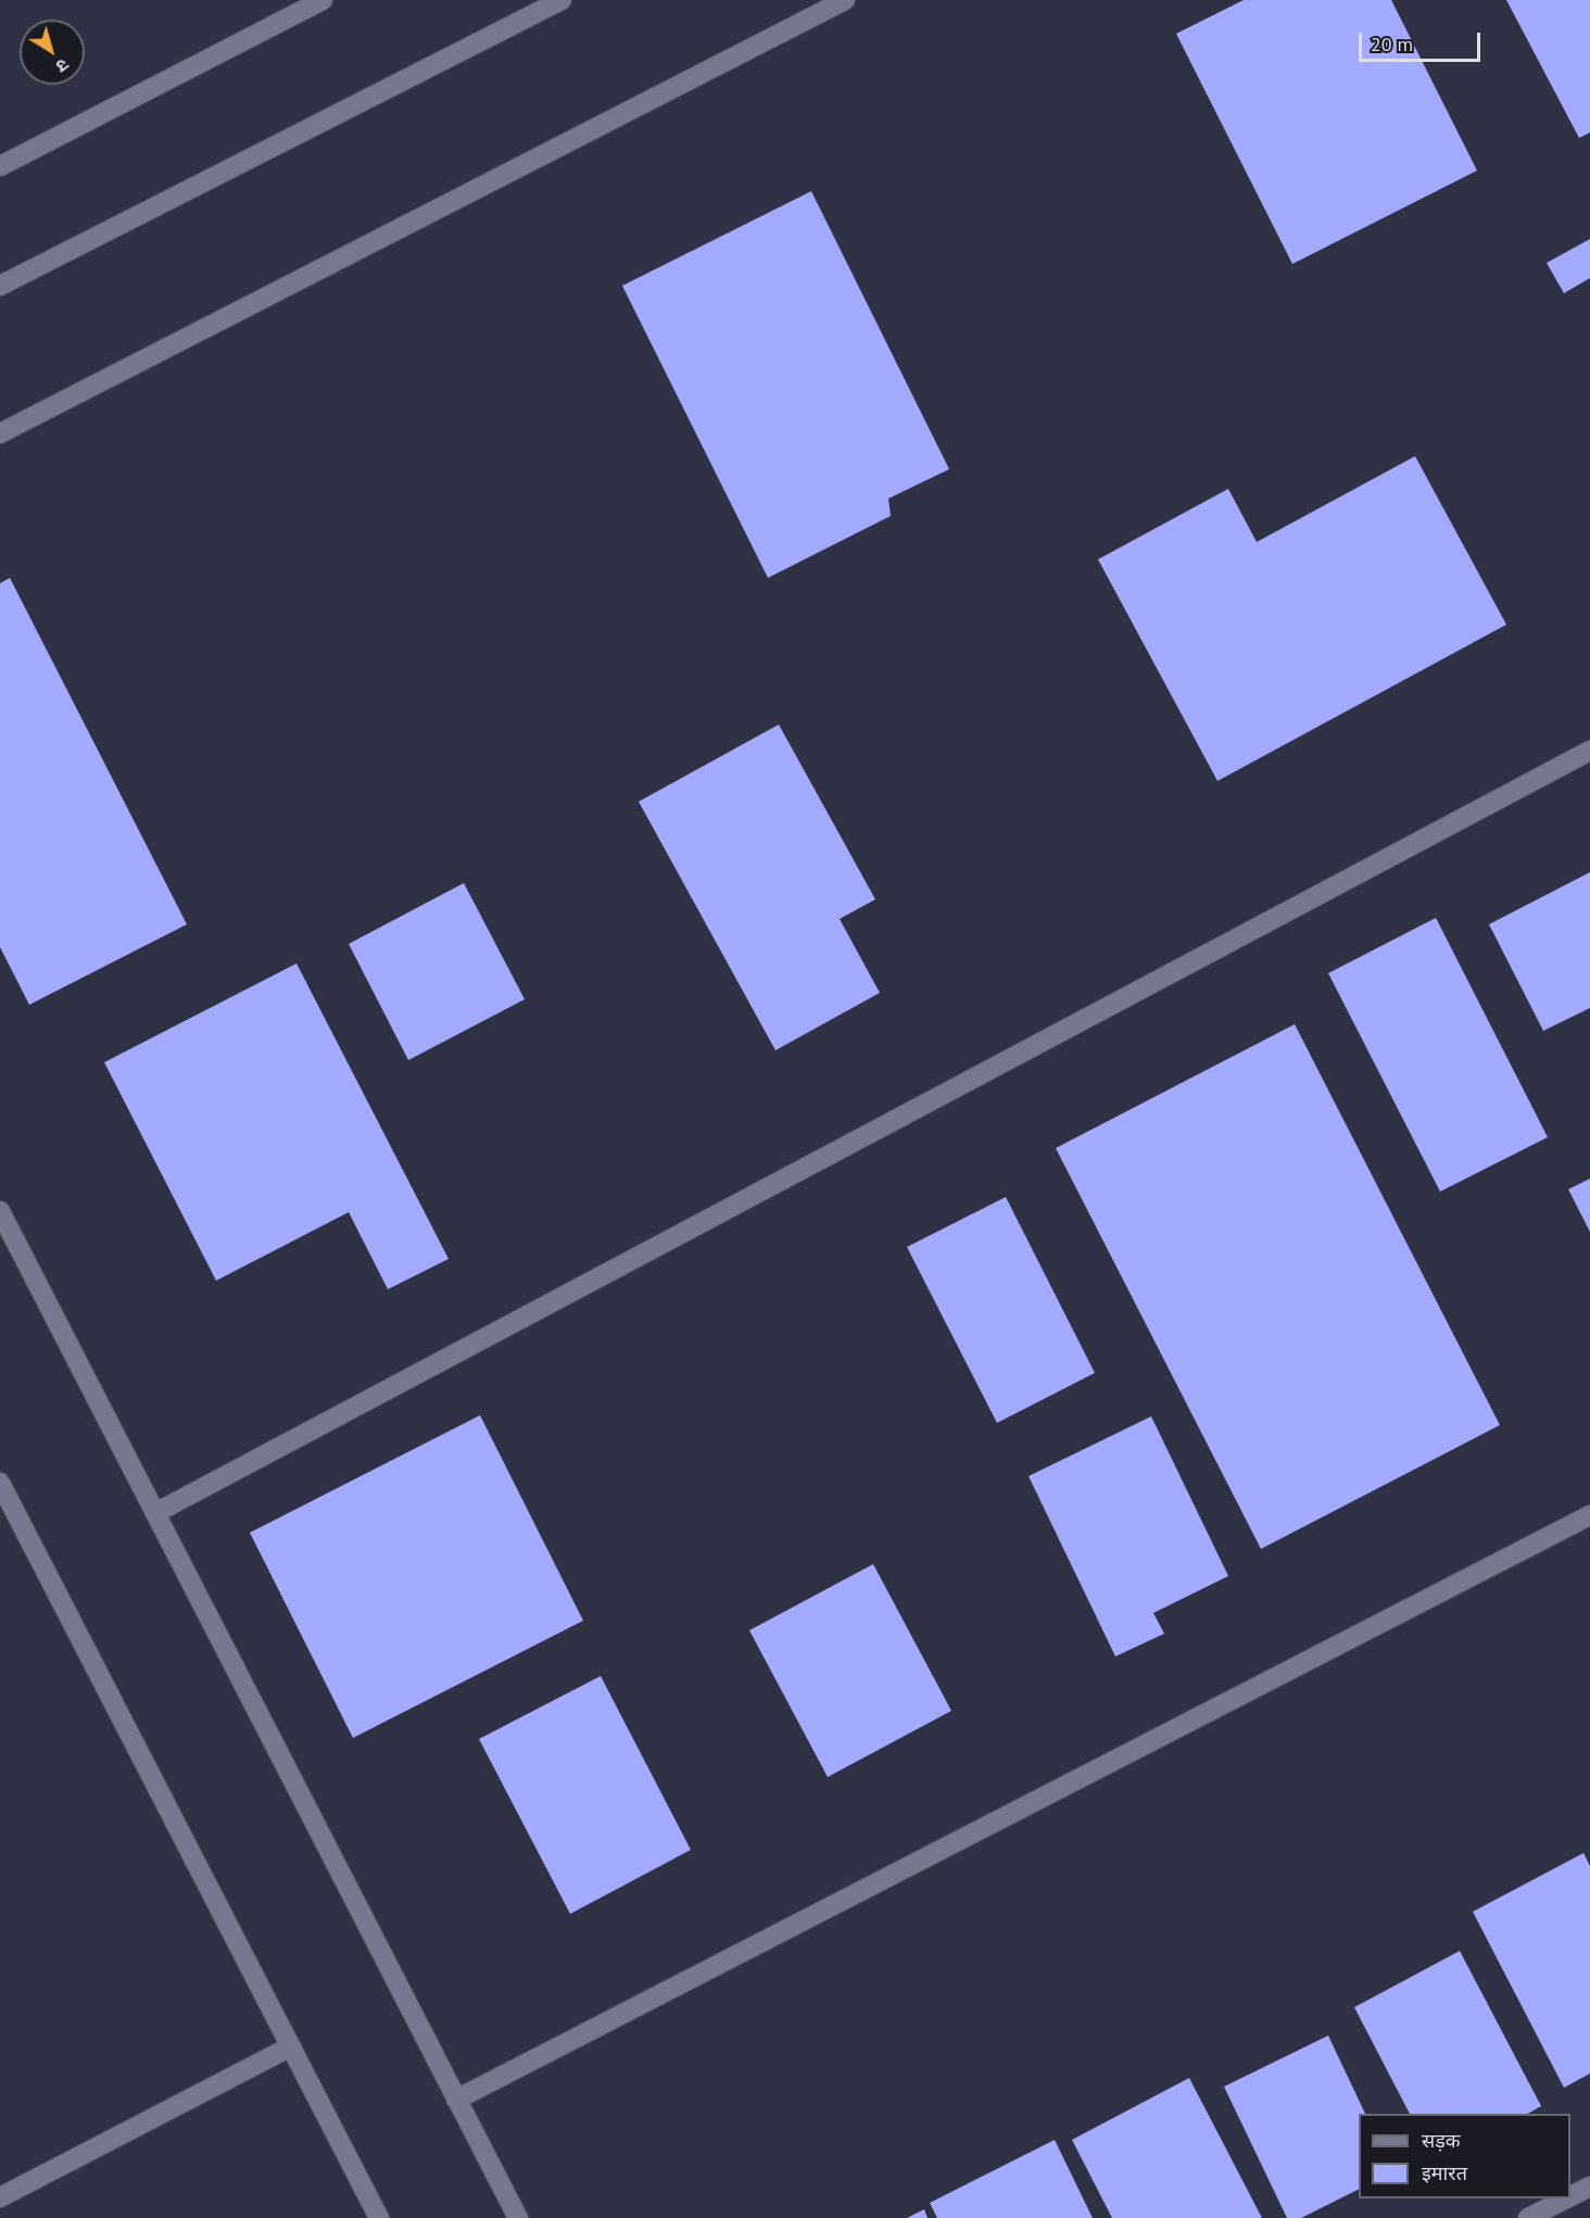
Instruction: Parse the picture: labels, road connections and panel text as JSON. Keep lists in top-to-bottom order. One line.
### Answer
{"legend":["सड़क","इमारत"],"scale_bar":"20 m","north":"bottom right"}
